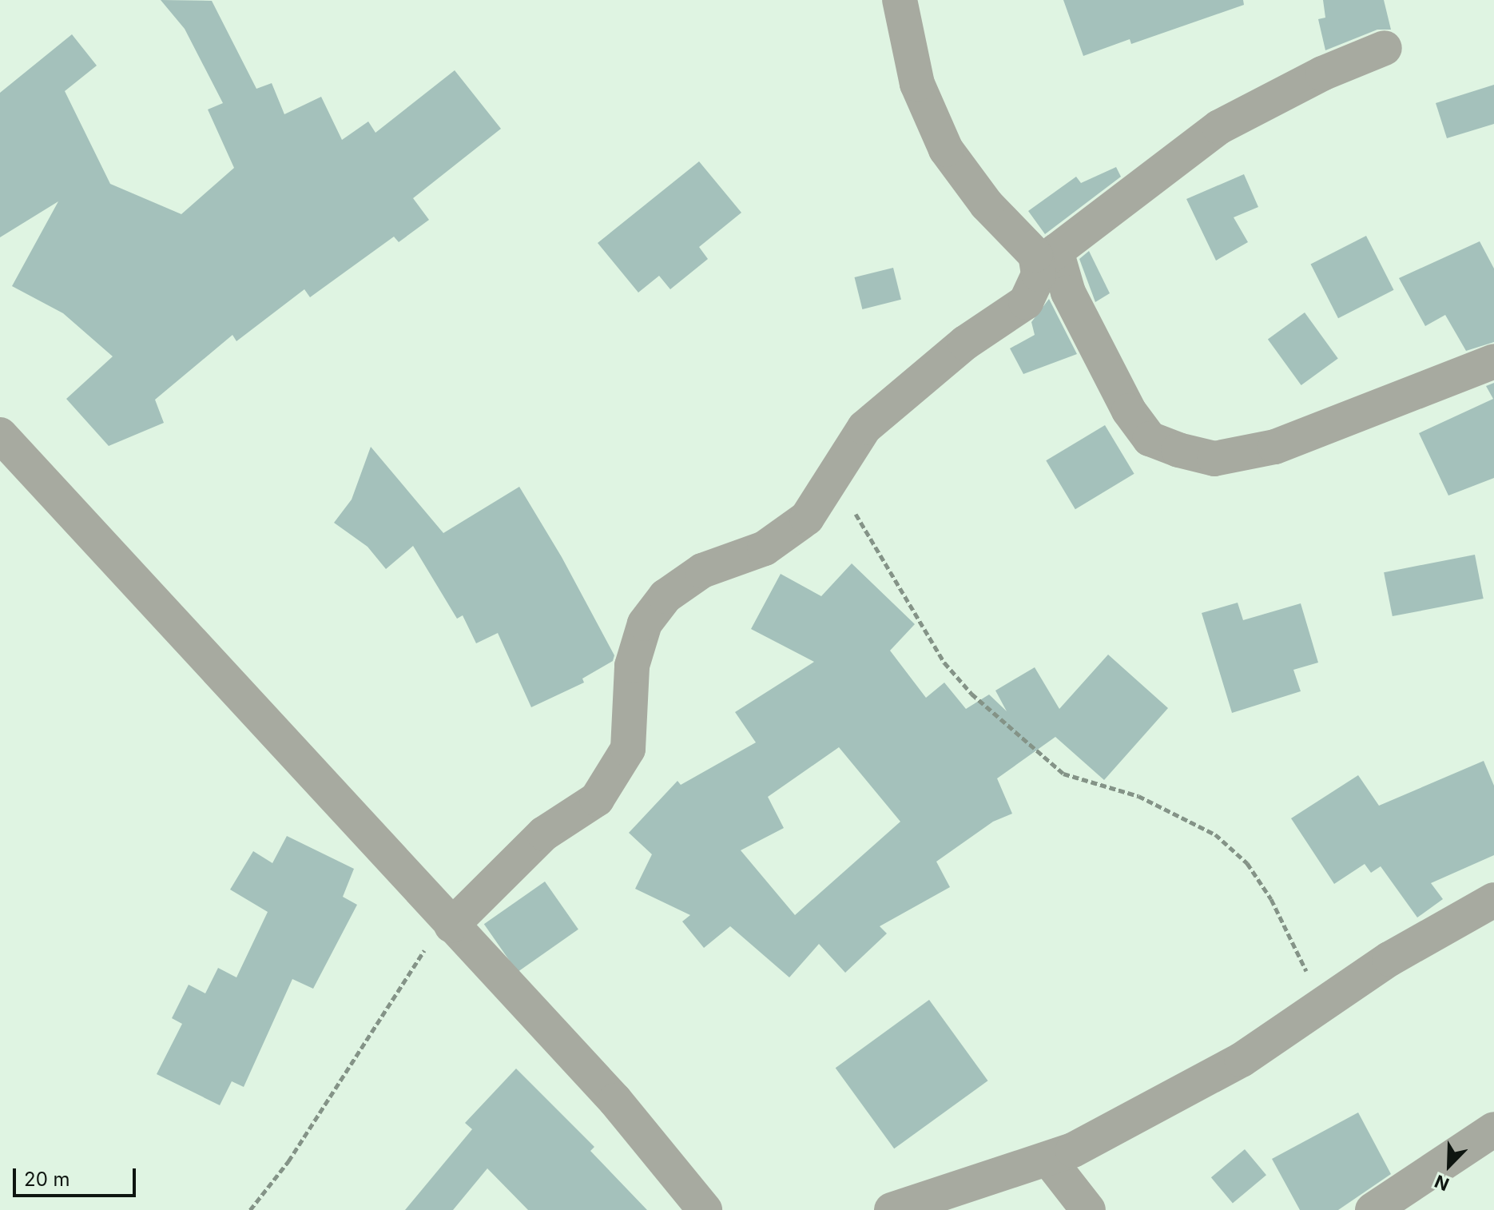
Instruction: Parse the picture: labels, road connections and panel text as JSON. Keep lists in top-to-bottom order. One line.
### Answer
{"scale_bar":"20 m","north":"bottom left"}
